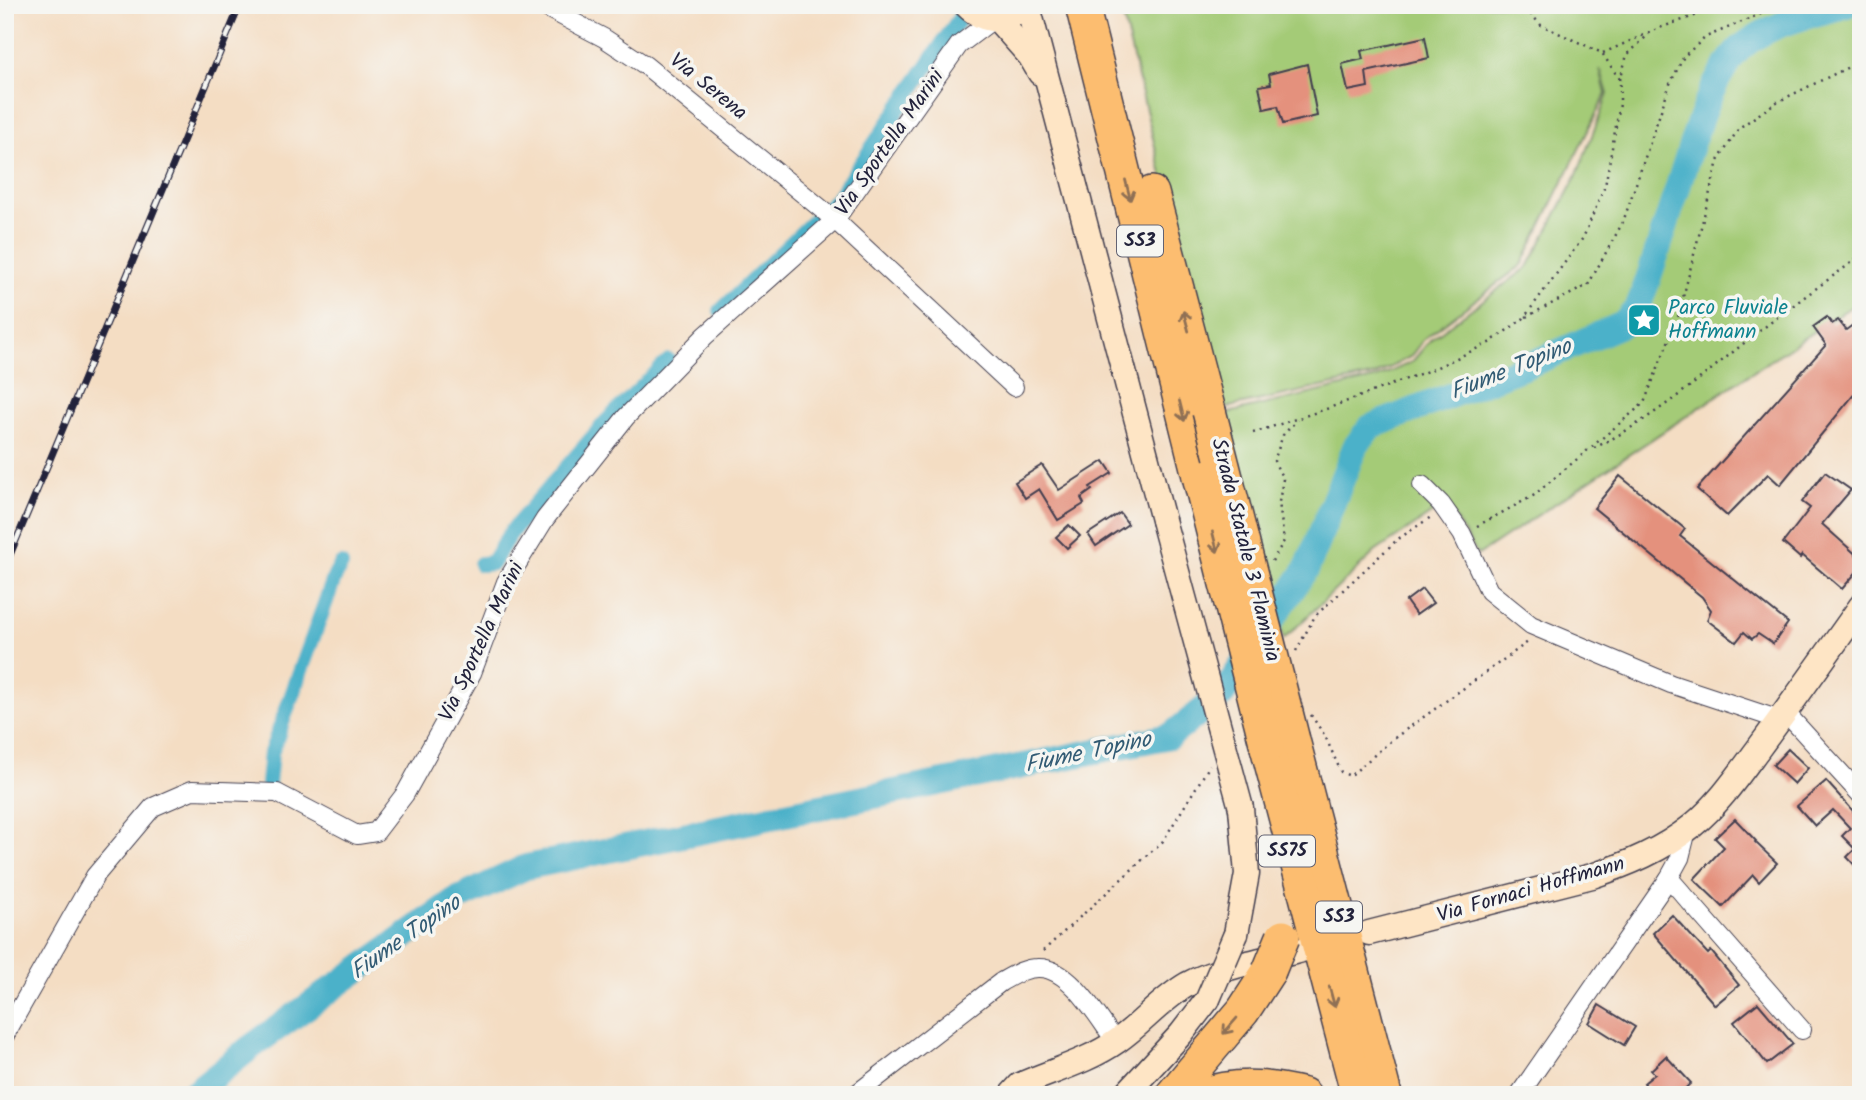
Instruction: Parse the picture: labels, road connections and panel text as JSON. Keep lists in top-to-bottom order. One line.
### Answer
{"streets":{"highway":["SS3","Strada Statale 3 Flaminia","SS75"],"main road":["Via Sportella Marini","Via Fornaci Hoffmann"],"street":["Via Serena"]},"crossings":[["Via Serena","Via Sportella Marini"],["Strada Statale 3 Flaminia","SS75"]],"water":["Fiume Topino"],"places":{"place":["Parco Fluviale Hoffmann"]}}
